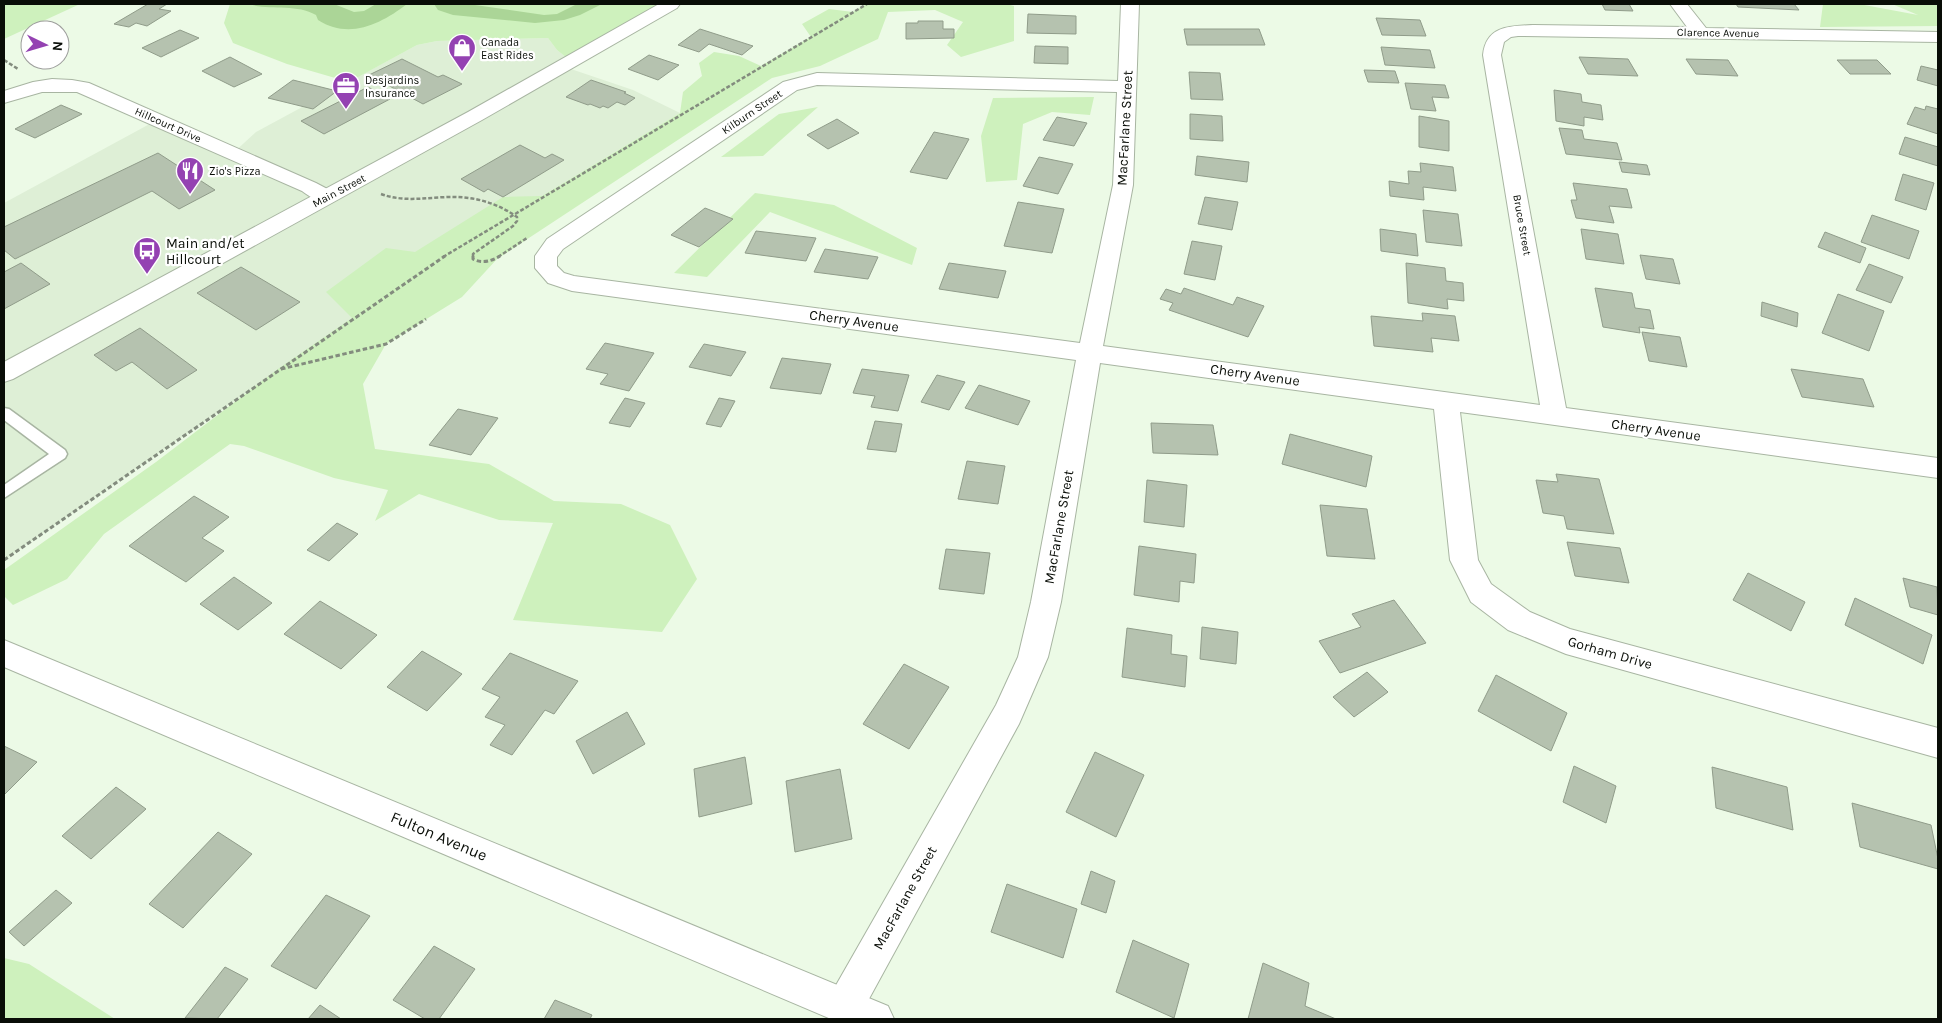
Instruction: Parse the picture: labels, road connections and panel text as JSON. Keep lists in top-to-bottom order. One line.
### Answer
{"streets":{"street":["Clarence Avenue","Kilburn Street","Hillcourt Drive","MacFarlane Street","Main Street","Bruce Street","Cherry Avenue","Gorham Drive","Fulton Avenue"]},"crossings":[["Clarence Avenue","Bruce Street"],["Kilburn Street","MacFarlane Street"],["Kilburn Street","Cherry Avenue"],["Hillcourt Drive","Main Street"],["MacFarlane Street","Cherry Avenue"],["MacFarlane Street","Fulton Avenue"],["Bruce Street","Cherry Avenue"],["Cherry Avenue","Gorham Drive"]],"places":{"shop":["Canada East Rides"],"office":["Desjardins Insurance"],"restaurant":["Zio's Pizza"],"bus stop":["Main and/et Hillcourt"]},"north":"right"}
